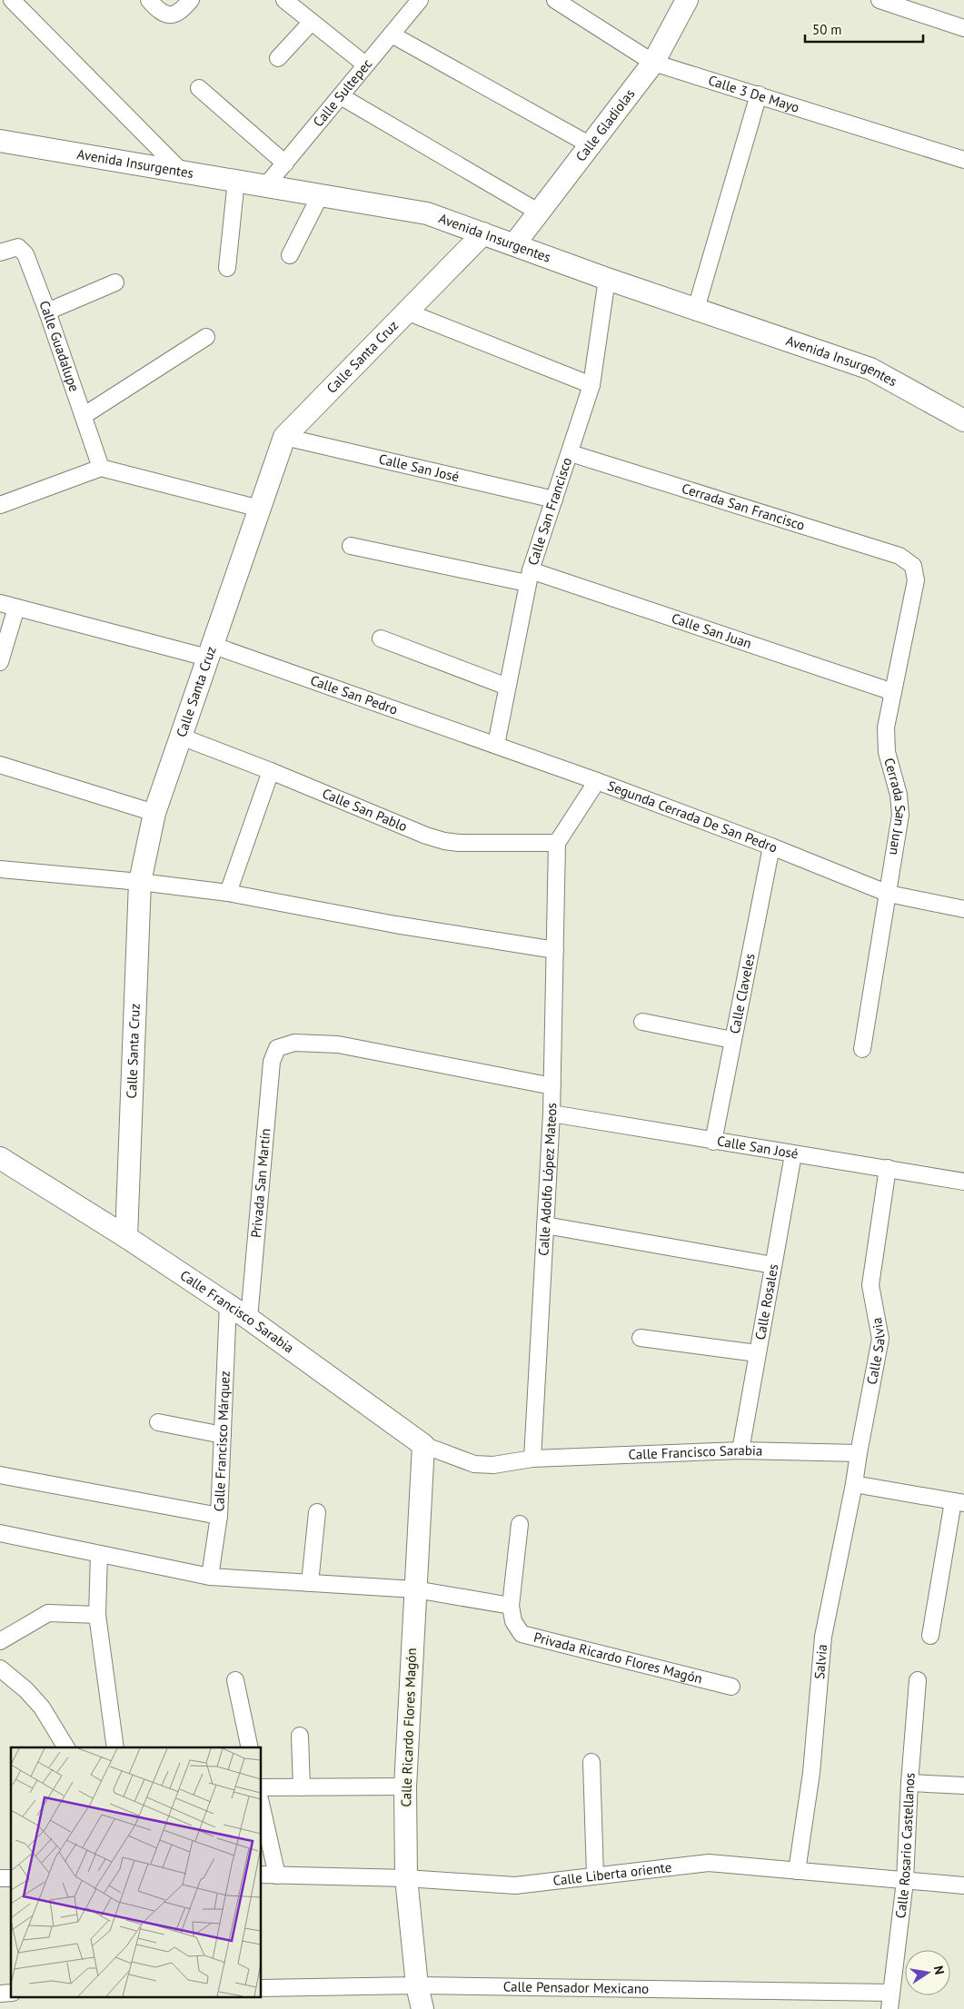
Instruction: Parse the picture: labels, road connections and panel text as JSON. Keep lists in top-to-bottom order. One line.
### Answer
{"streets":{"street":["Calle Sultepec","Calle 3 De Mayo","Calle Gladiolas","Avenida Insurgentes","Calle Guadalupe","Calle Santa Cruz","Calle San José","Cerrada San Francisco","Calle San Francisco","Calle San Juan","Calle San Pedro","Cerrada San Juan","Calle San Pablo","Segunda Cerrada De San Pedro","Calle Claveles","Calle Adolfo López Mateos","Privada San Martín","Calle Rosales","Calle Francisco Sarabia","Calle Salvia","Calle Francisco Márquez","Privada Ricardo Flores Magón","Salvia","Calle Ricardo Flores Magón","Calle Rosario Castellanos","Calle Liberta oriente","Calle Pensador Mexicano"]},"crossings":[["Calle Sultepec","Avenida Insurgentes"],["Calle 3 De Mayo","Calle Gladiolas"],["Calle Gladiolas","Avenida Insurgentes"],["Avenida Insurgentes","Calle Santa Cruz"],["Avenida Insurgentes","Calle San Francisco"],["Calle Santa Cruz","Calle San José"],["Calle Santa Cruz","Calle San Pedro"],["Calle Santa Cruz","Calle San Pablo"],["Calle Santa Cruz","Calle Francisco Sarabia"],["Calle San José","Calle San Francisco"],["Calle San José","Calle Claveles"],["Calle San José","Calle Adolfo López Mateos"],["Calle San José","Calle Rosales"],["Calle San José","Calle Salvia"],["Cerrada San Francisco","Calle San Francisco"],["Cerrada San Francisco","Cerrada San Juan"],["Calle San Francisco","Calle San Juan"],["Calle San Francisco","Calle San Pedro"],["Calle San Francisco","Segunda Cerrada De San Pedro"],["Calle San Juan","Cerrada San Juan"],["Calle San Pedro","Segunda Cerrada De San Pedro"],["Cerrada San Juan","Segunda Cerrada De San Pedro"],["Calle San Pablo","Calle Adolfo López Mateos"],["Segunda Cerrada De San Pedro","Calle Claveles"],["Calle Adolfo López Mateos","Privada San Martín"],["Calle Adolfo López Mateos","Calle Francisco Sarabia"],["Privada San Martín","Calle Francisco Sarabia"],["Calle Rosales","Calle Francisco Sarabia"],["Calle Francisco Sarabia","Calle Salvia"],["Calle Francisco Sarabia","Calle Francisco Márquez"],["Calle Francisco Sarabia","Salvia"],["Calle Francisco Sarabia","Calle Ricardo Flores Magón"],["Calle Salvia","Salvia"],["Salvia","Calle Liberta oriente"],["Calle Ricardo Flores Magón","Calle Liberta oriente"],["Calle Ricardo Flores Magón","Calle Pensador Mexicano"],["Calle Rosario Castellanos","Calle Liberta oriente"],["Calle Rosario Castellanos","Calle Pensador Mexicano"]],"scale_bar":"50 m","north":"right"}
